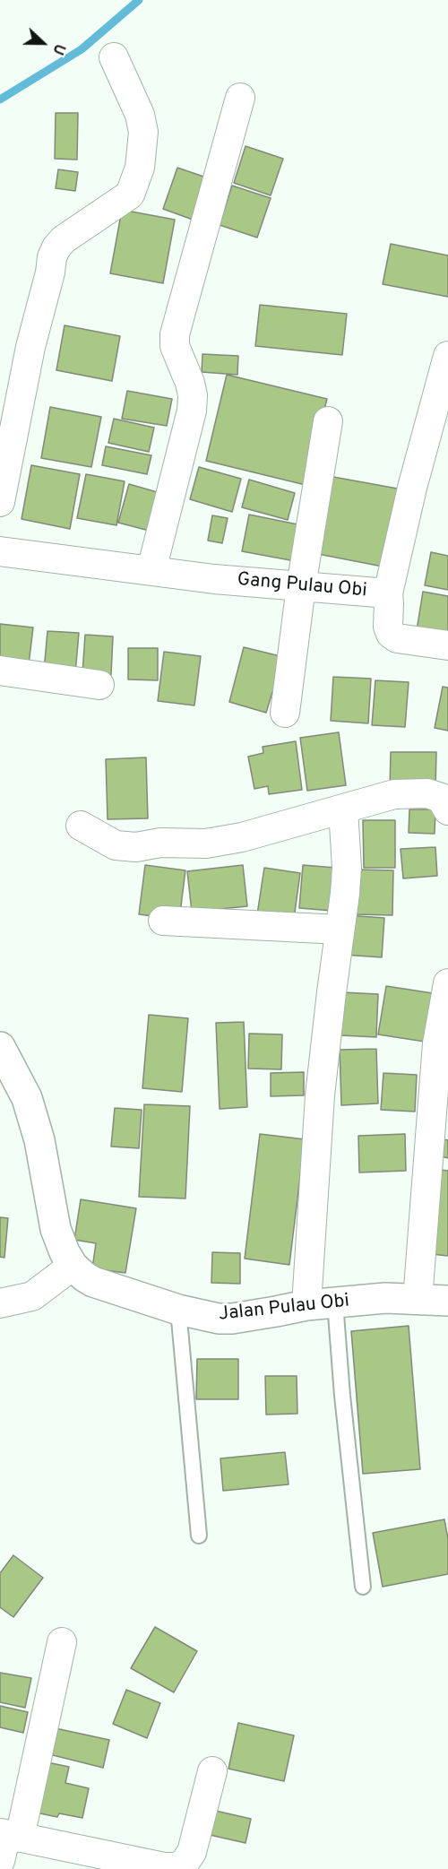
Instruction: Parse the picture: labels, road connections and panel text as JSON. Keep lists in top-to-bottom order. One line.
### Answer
{"streets":{"street":["Gang Pulau Obi","Jalan Pulau Obi"]},"north":"right"}
